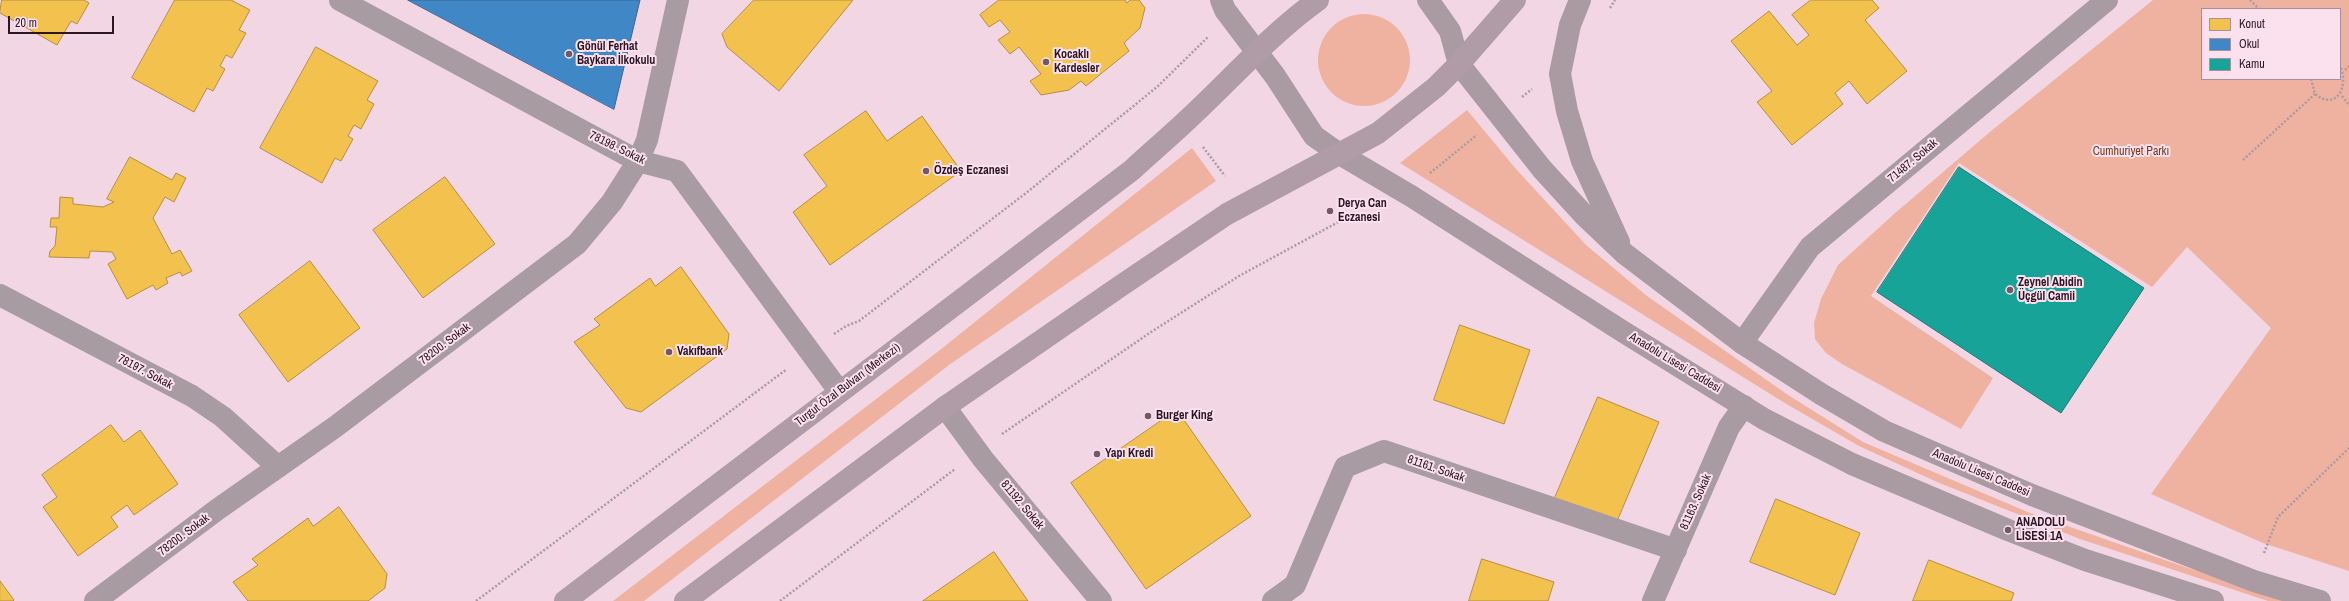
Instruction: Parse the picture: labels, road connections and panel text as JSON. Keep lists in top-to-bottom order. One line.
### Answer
{"streets":{"main road":["Anadolu Lisesi Caddesi","Turgut Özal Bulvarı (Merkezi)"],"street":["78198. Sokak","71487. Sokak","78200. Sokak","78197. Sokak","81161. Sokak","81163. Sokak","81192. Sokak"]},"crossings":[["78198. Sokak","78200. Sokak"],["78198. Sokak","Turgut Özal Bulvarı (Merkezi)"],["71487. Sokak","Anadolu Lisesi Caddesi"],["78200. Sokak","78197. Sokak"],["Anadolu Lisesi Caddesi","Turgut Özal Bulvarı (Merkezi)"],["Anadolu Lisesi Caddesi","81163. Sokak"],["81161. Sokak","81163. Sokak"]],"parks":["Cumhuriyet Parkı"],"places":["Gönül Ferhat Baykara İlkokulu","Kocaklı Kardesler","Özdeş Eczanesi","Derya Can Eczanesi","Zeynel Abidin Üçgül Camii","Vakıfbank","Burger King","Yapı Kredi","ANADOLU LİSESİ 1A"],"legend":["Konut","Okul","Kamu"],"scale_bar":"20 m"}
